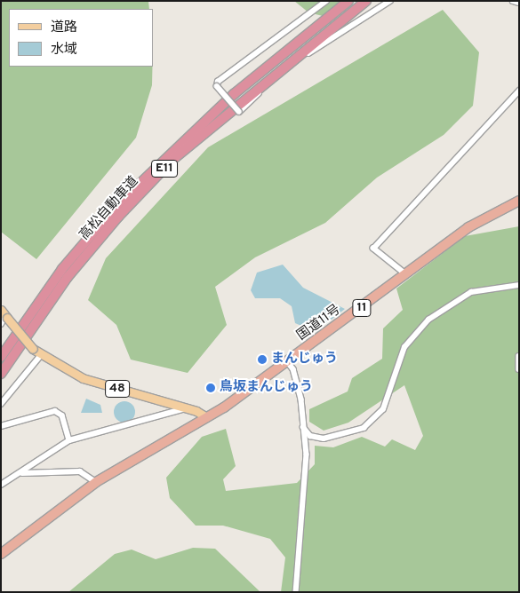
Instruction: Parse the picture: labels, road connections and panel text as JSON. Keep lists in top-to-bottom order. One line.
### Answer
{"streets":{"highway":["E11","高松自動車道","11","国道11号"],"main road":["48"]},"crossings":[["国道11号","48"]],"places":["まんじゅう","鳥坂まんじゅう"],"legend":["道路","水域"]}
